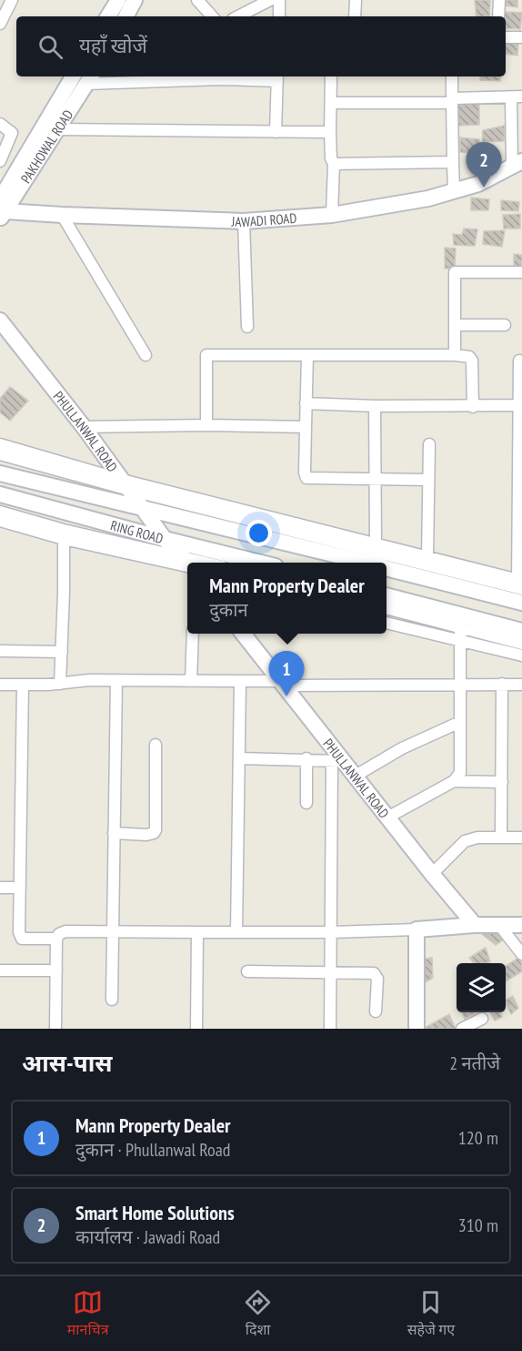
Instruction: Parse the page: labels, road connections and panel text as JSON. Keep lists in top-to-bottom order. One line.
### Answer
{"streets":{"street":["PAKHOWAL ROAD","JAWADI ROAD","PHULLANWAL ROAD","RING ROAD"]},"crossings":[["PAKHOWAL ROAD","JAWADI ROAD"],["PHULLANWAL ROAD","RING ROAD"]],"page":{"search":"यहाँ खोजें","pins":["2","1"],"popup":["Mann Property Dealer","दुकान"],"heading":["आस-पास","2 नतीजे"],"list":[{"mark":"1","name":"Mann Property Dealer","note":"दुकान · Phullanwal Road","value":"120 m"},{"mark":"2","name":"Smart Home Solutions","note":"कार्यालय · Jawadi Road","value":"310 m"}],"nav":["मानचित्र","दिशा","सहेजे गए"]}}
